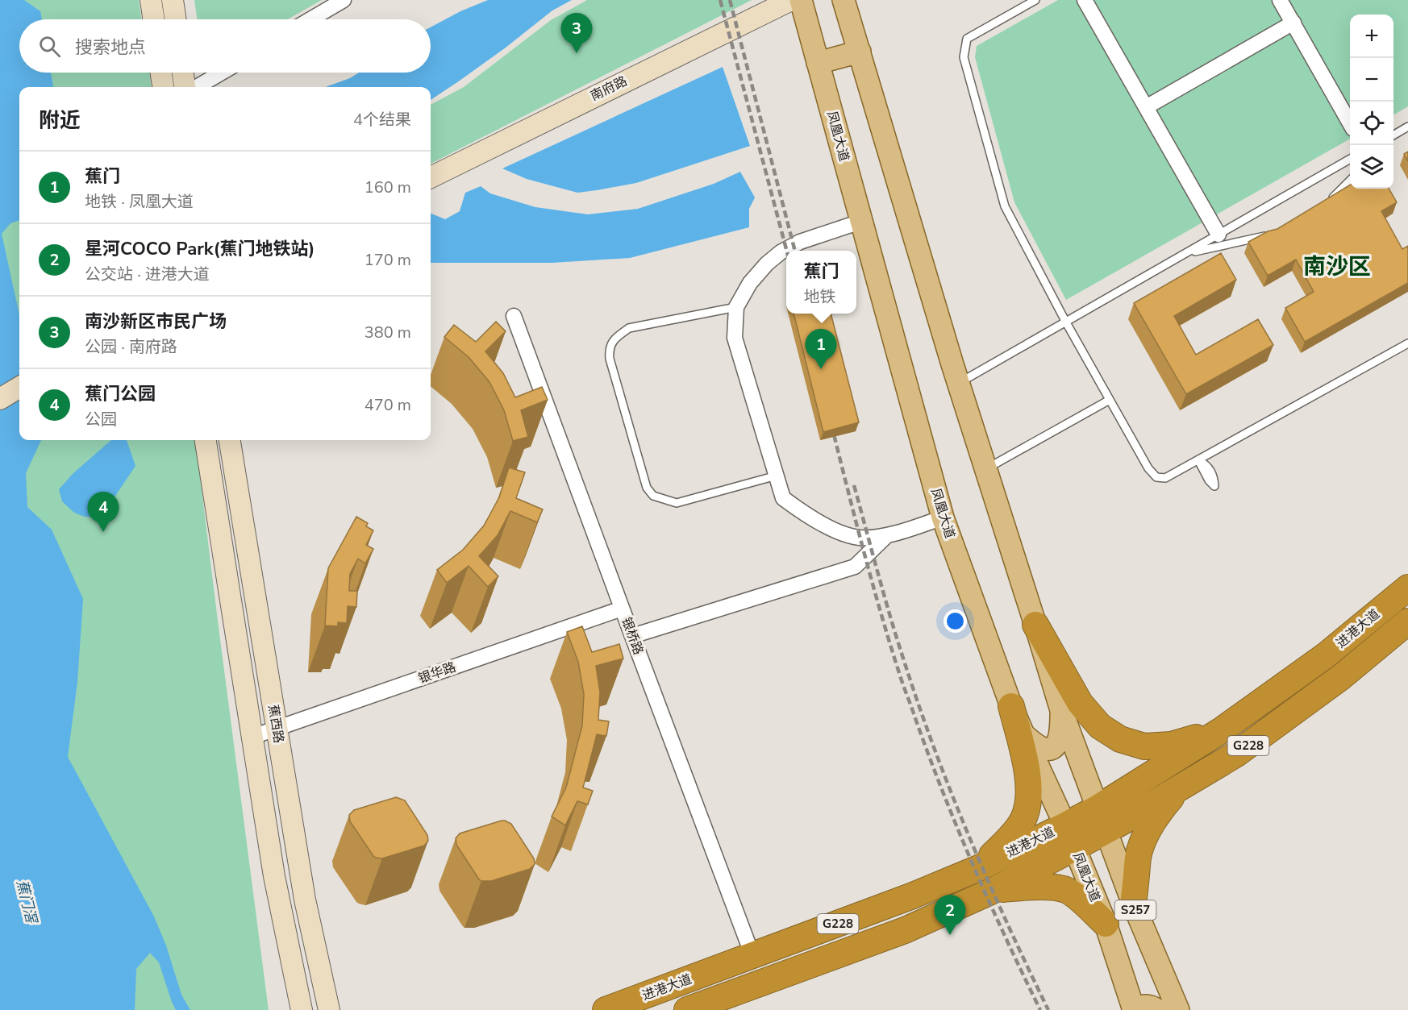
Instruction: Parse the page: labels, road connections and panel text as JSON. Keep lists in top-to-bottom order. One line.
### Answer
{"streets":{"highway":["进港大道","G228"],"main road":["凤凰大道","S257"],"street":["南府路","银桥路","银华路","蕉西路"]},"crossings":[["凤凰大道","进港大道"],["进港大道","银桥路"],["进港大道","S257"],["银桥路","银华路"],["银华路","蕉西路"]],"districts":["南沙区"],"water":["蕉门滘"],"page":{"pins":["3","1","4","2"],"map_buttons":["+","−"],"search":"搜索地点","heading":["附近","4个结果"],"list":[{"mark":"1","name":"蕉门","note":"地铁 · 凤凰大道","value":"160 m"},{"mark":"2","name":"星河COCO Park(蕉门地铁站)","note":"公交站 · 进港大道","value":"170 m"},{"mark":"3","name":"南沙新区市民广场","note":"公园 · 南府路","value":"380 m"},{"mark":"4","name":"蕉门公园","note":"公园","value":"470 m"}],"popup":["蕉门","地铁"]}}
